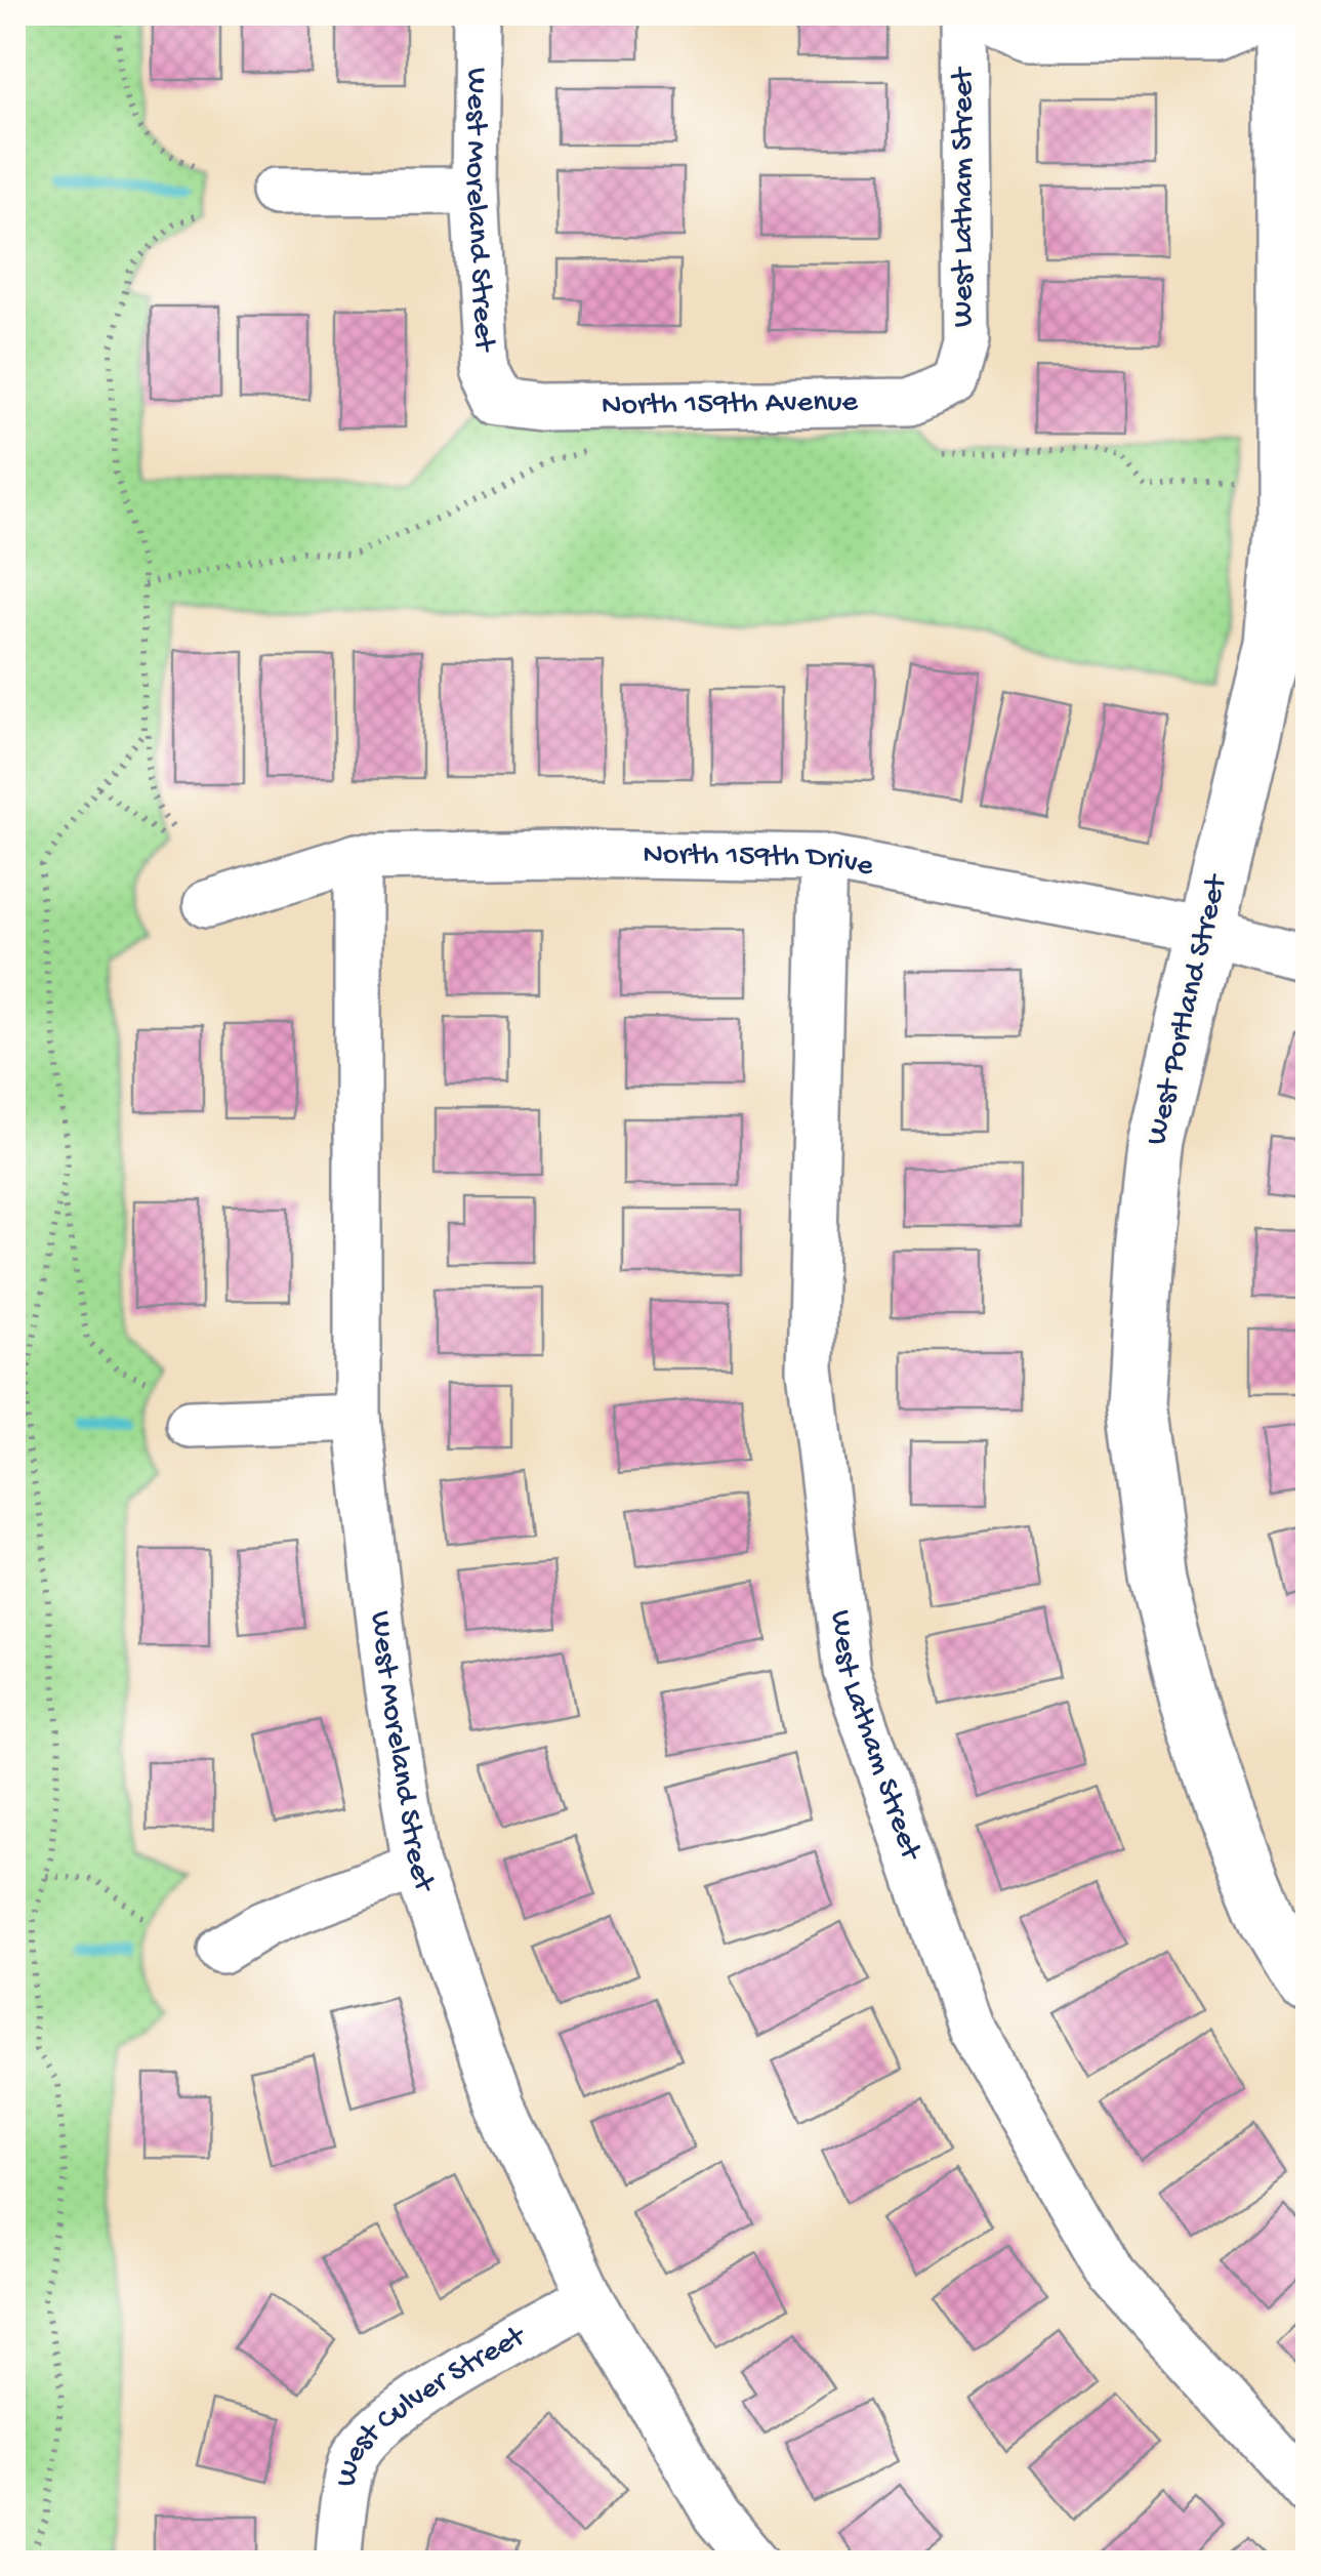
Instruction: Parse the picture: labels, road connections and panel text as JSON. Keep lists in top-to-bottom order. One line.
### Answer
{"streets":{"street":["West Latham Street","West Moreland Street","North 159th Avenue","North 159th Drive","West Portland Street","West Culver Street"]},"crossings":[["West Latham Street","North 159th Avenue"],["West Latham Street","North 159th Drive"],["West Moreland Street","North 159th Avenue"],["West Moreland Street","North 159th Drive"],["West Moreland Street","West Culver Street"],["North 159th Drive","West Portland Street"]]}
